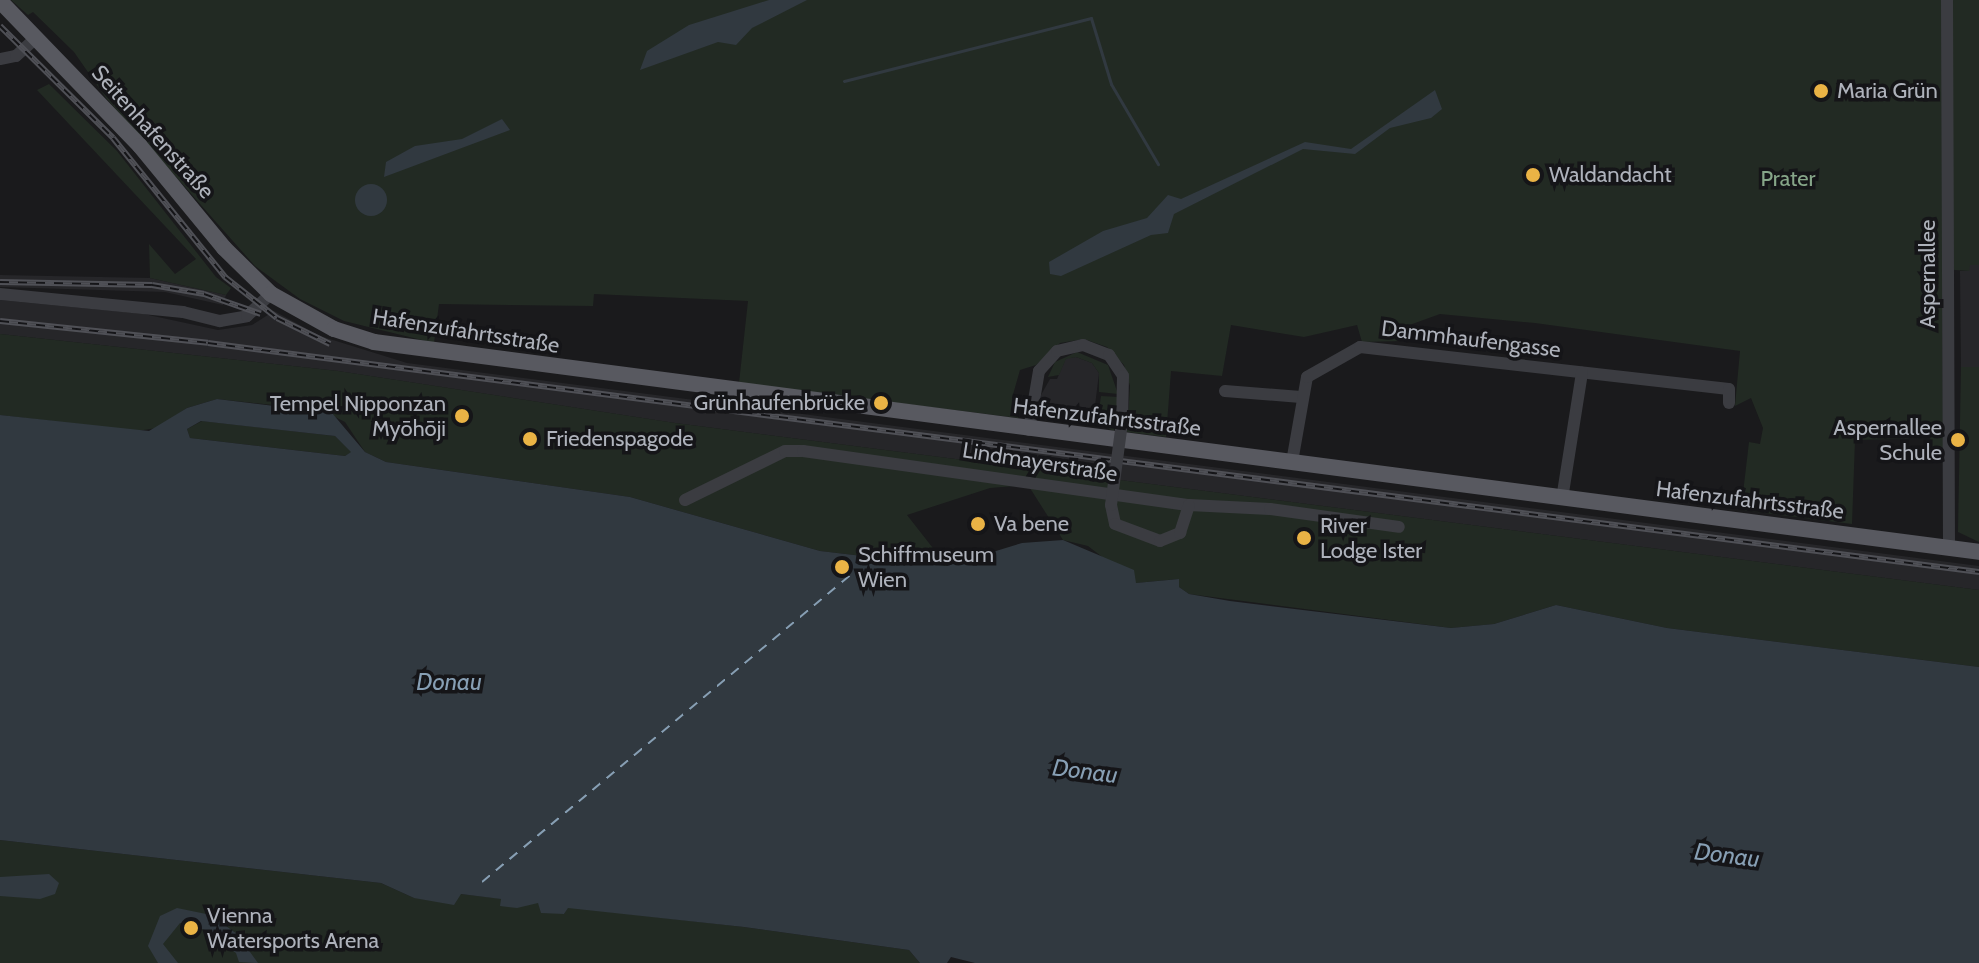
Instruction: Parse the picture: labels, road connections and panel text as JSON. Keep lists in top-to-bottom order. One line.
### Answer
{"streets":{"main road":["Seitenhafenstraße","Hafenzufahrtsstraße"],"street":["Aspernallee","Dammhaufengasse","Lindmayerstraße"]},"crossings":[["Seitenhafenstraße","Hafenzufahrtsstraße"],["Aspernallee","Hafenzufahrtsstraße"],["Hafenzufahrtsstraße","Dammhaufengasse"]],"water":["Donau"],"parks":["Prater"],"places":["Maria Grün","Waldandacht","Grünhaufenbrücke","Tempel Nipponzan Myōhōji","Friedenspagode","Aspernallee Schule","Va bene","River Lodge Ister","Schiffmuseum Wien","Vienna Watersports Arena"]}
